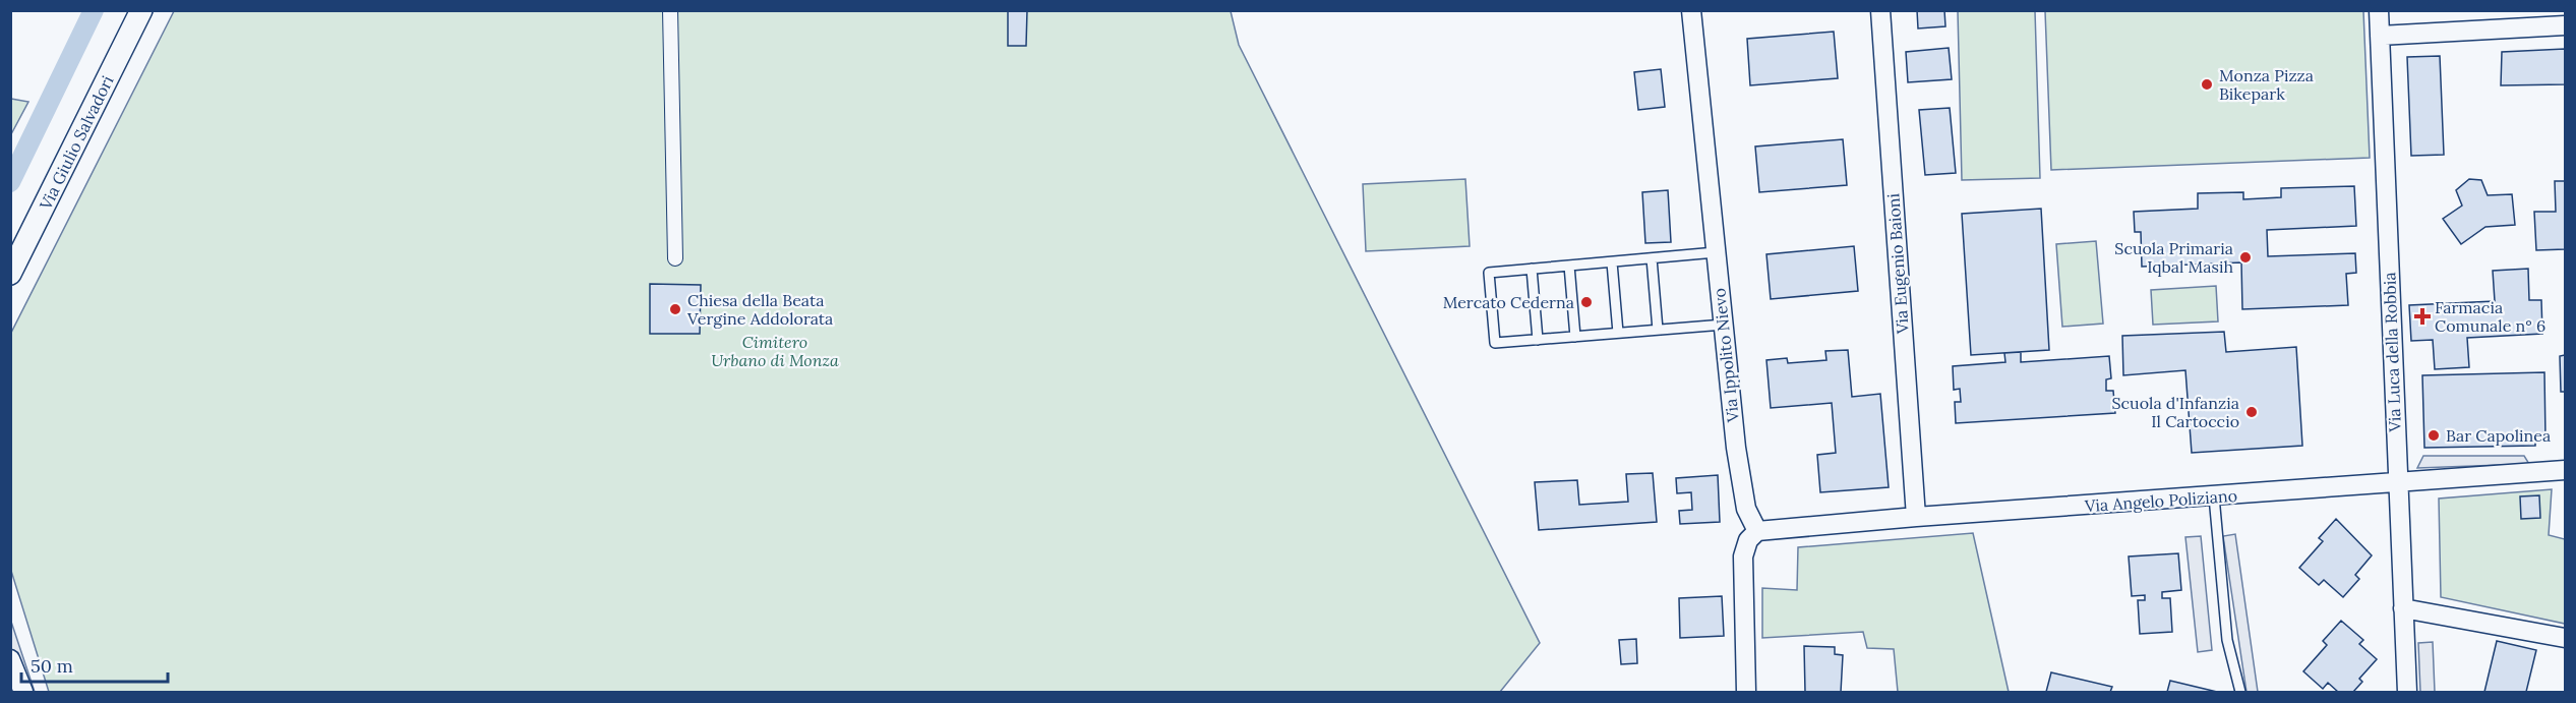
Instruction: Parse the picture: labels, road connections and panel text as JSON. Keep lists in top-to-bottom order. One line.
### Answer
{"streets":{"street":["Via Giulio Salvadori","Via Eugenio Baioni","Via Luca della Robbia","Via Ippolito Nievo","Via Angelo Poliziano"]},"crossings":[["Via Eugenio Baioni","Via Angelo Poliziano"],["Via Luca della Robbia","Via Angelo Poliziano"],["Via Ippolito Nievo","Via Angelo Poliziano"]],"parks":["Cimitero Urbano di Monza"],"places":{"other":["Monza Pizza Bikepark","Scuola Primaria Iqbal Masih","Mercato Cederna","Chiesa della Beata Vergine Addolorata","Scuola d'Infanzia Il Cartoccio","Bar Capolinea"],"health":["Farmacia Comunale n° 6"]},"scale_bar":"50 m"}
